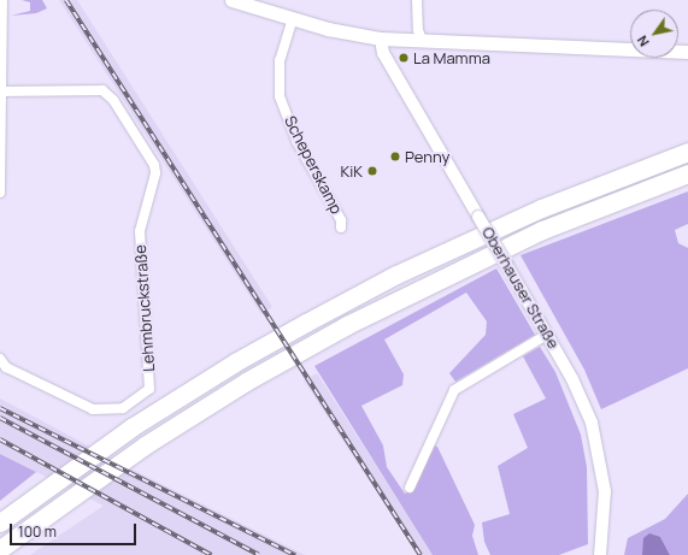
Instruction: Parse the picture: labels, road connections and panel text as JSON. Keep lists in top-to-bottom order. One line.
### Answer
{"streets":{"street":["Scheperskamp","Oberhauser Straße","Lehmbruckstraße"]},"places":["La Mamma","Penny","KiK"],"scale_bar":"100 m","north":"bottom left"}
